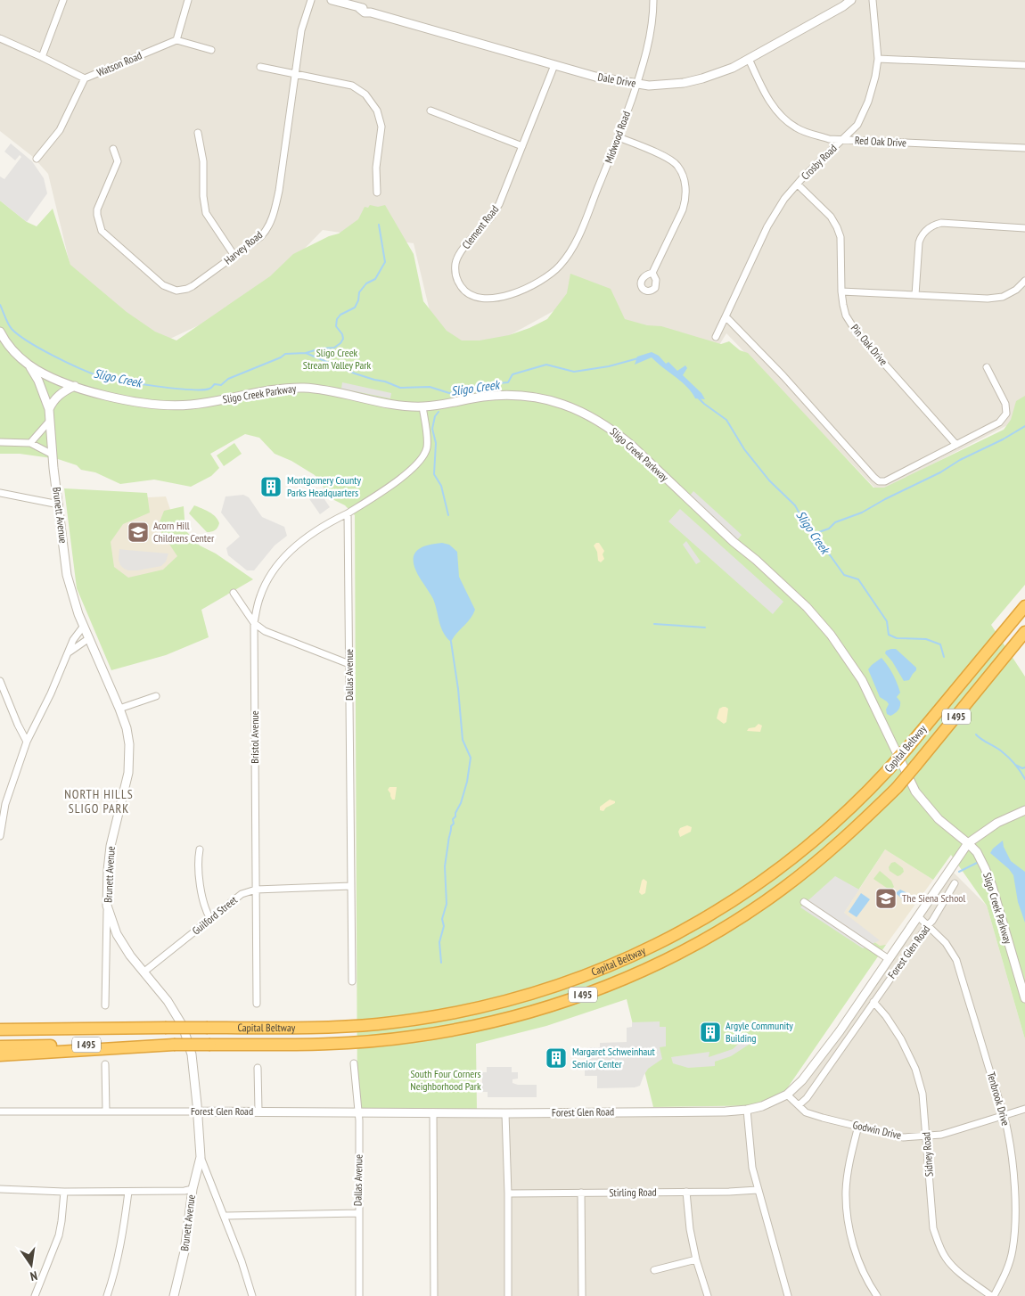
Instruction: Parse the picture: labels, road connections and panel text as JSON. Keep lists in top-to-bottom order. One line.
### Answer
{"streets":{"highway":["I 495","Capital Beltway"],"street":["Watson Road","Dale Drive","Midwood Road","Red Oak Drive","Crosby Road","Clement Road","Harvey Road","Pin Oak Drive","Sligo Creek Parkway","Brunett Avenue","Dallas Avenue","Bristol Avenue","Guilford Street","Forest Glen Road","Tenbrook Drive","Godwin Drive","Sidney Road","Stirling Road"]},"crossings":[["Dale Drive","Midwood Road"],["Dale Drive","Red Oak Drive"],["Dale Drive","Clement Road"],["Midwood Road","Clement Road"],["Red Oak Drive","Crosby Road"],["Crosby Road","Pin Oak Drive"],["Sligo Creek Parkway","Brunett Avenue"],["Sligo Creek Parkway","Forest Glen Road"],["Brunett Avenue","Guilford Street"],["Brunett Avenue","Forest Glen Road"],["Dallas Avenue","Bristol Avenue"],["Dallas Avenue","Guilford Street"],["Dallas Avenue","Forest Glen Road"],["Bristol Avenue","Guilford Street"],["Forest Glen Road","Tenbrook Drive"],["Forest Glen Road","Godwin Drive"],["Forest Glen Road","Sidney Road"],["Tenbrook Drive","Godwin Drive"],["Tenbrook Drive","Sidney Road"],["Godwin Drive","Sidney Road"]],"districts":["NORTH HILLS SLIGO PARK"],"water":["Sligo Creek"],"parks":["Sligo Creek Stream Valley Park","South Four Corners Neighborhood Park"],"places":{"building":["Montgomery County Parks Headquarters","Argyle Community Building","Margaret Schweinhaut Senior Center"],"school or university":["Acorn Hill Childrens Center","The Siena School"]},"north":"bottom"}
